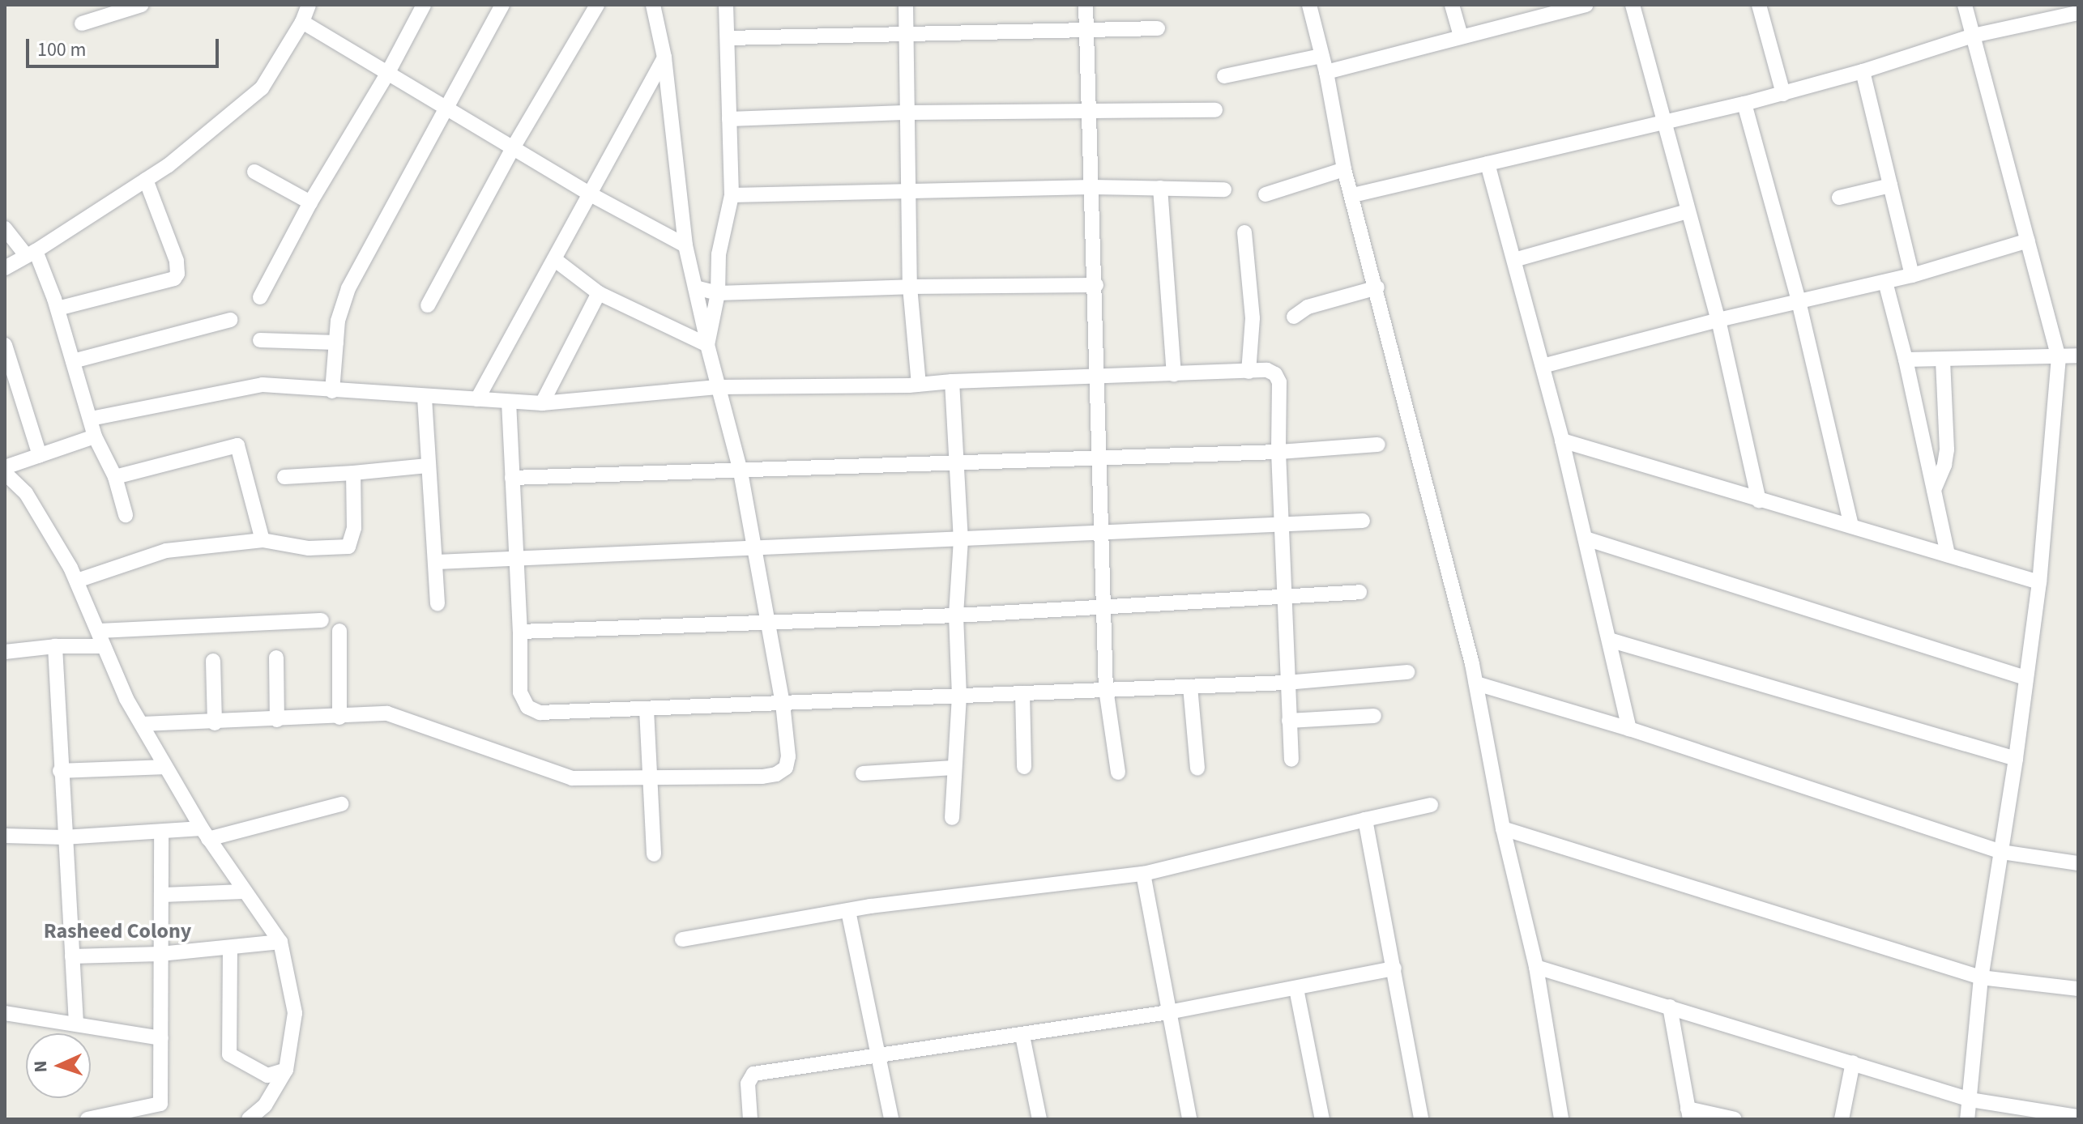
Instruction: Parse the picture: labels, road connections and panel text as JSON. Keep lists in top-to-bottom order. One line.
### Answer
{"districts":["Rasheed Colony"],"scale_bar":"100 m","north":"left"}
